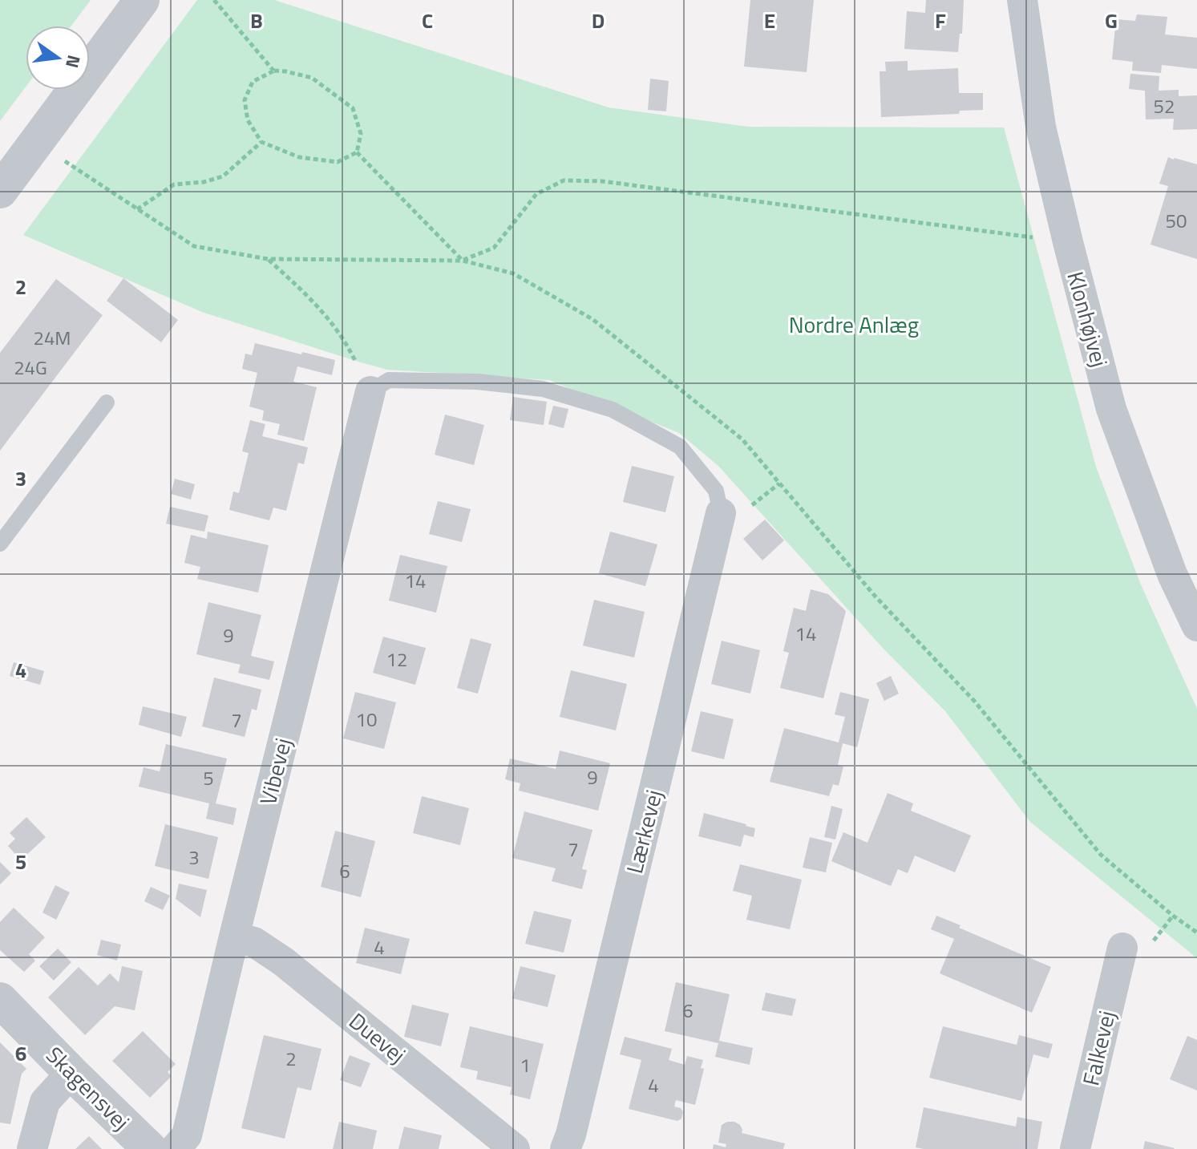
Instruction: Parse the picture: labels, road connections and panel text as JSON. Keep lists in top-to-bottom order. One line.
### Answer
{"streets":{"street":["Klonhøjvej","Vibevej","Lærkevej","Duevej","Falkevej","Skagensvej"]},"crossings":[["Vibevej","Duevej"]],"parks":["Nordre Anlæg"],"house_numbers":["52","50","24M","24G","14","14","9","12","10","7","9","5","7","3","6","4","6","2","1","4"],"north":"right","grid":{"columns":["B","C","D","E","F","G"],"rows":["2","3","4","5","6"]}}
